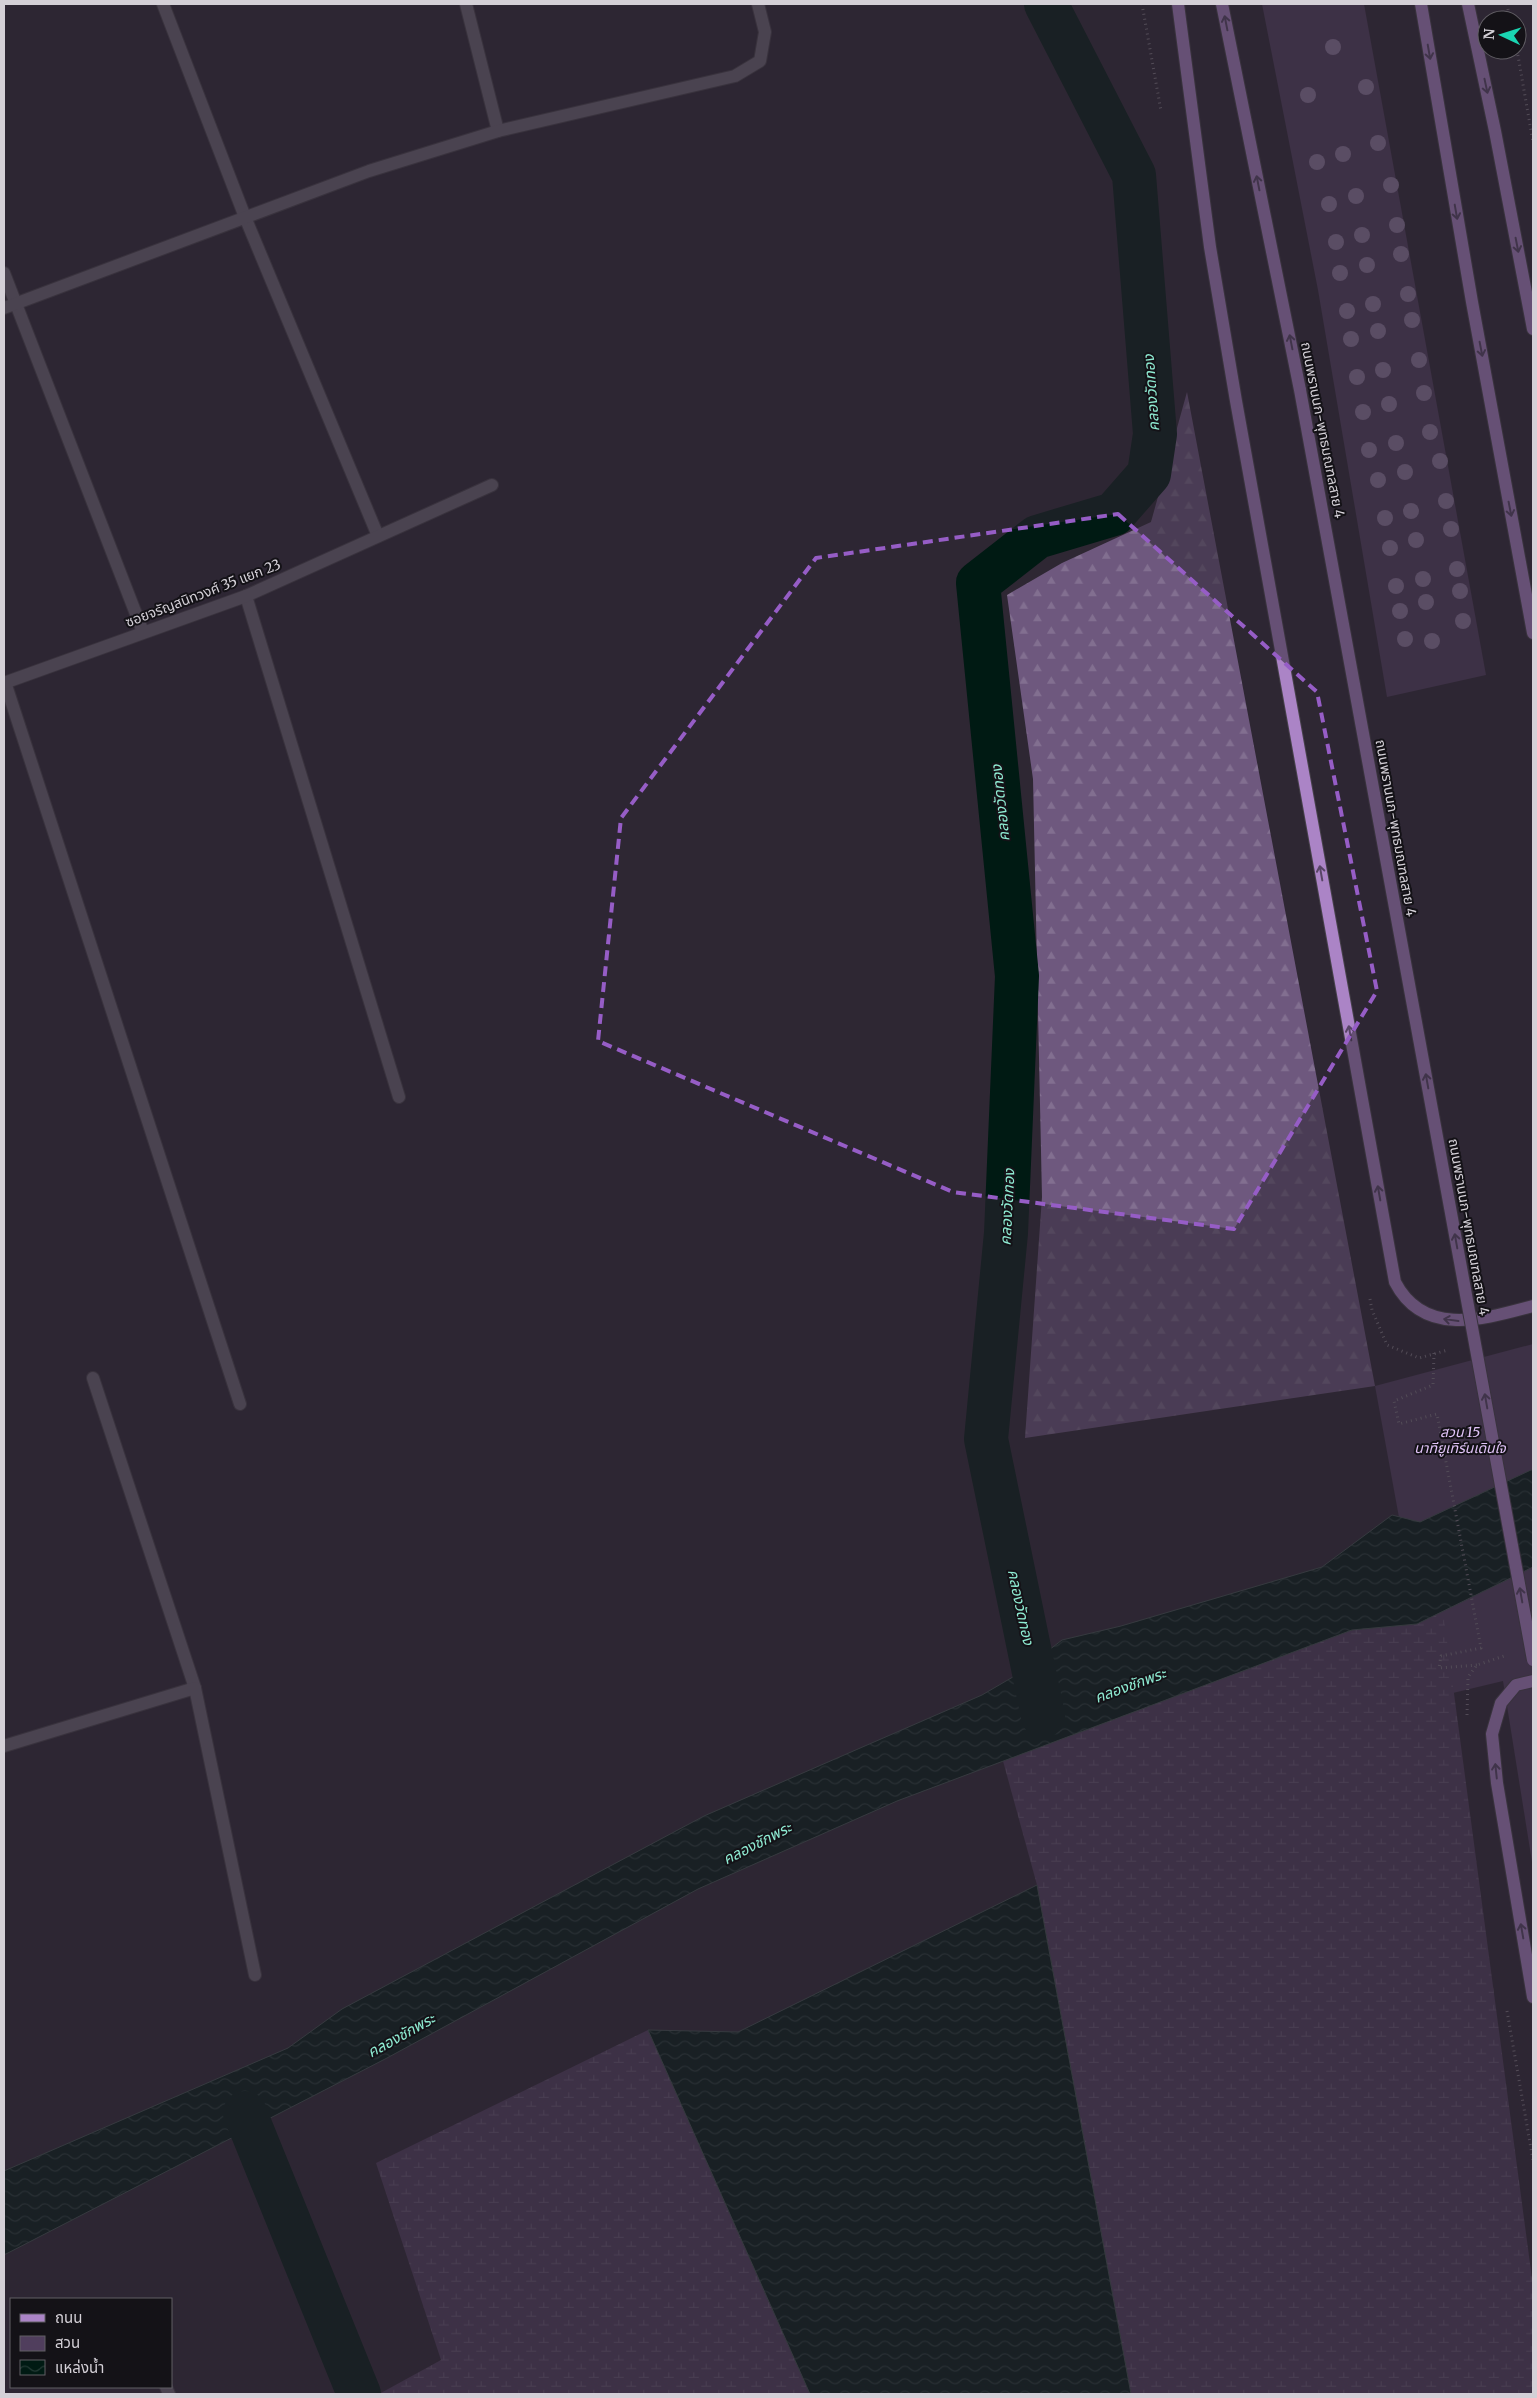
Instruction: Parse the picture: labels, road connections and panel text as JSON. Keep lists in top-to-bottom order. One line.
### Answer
{"streets":{"main road":["ถนนพรานนก-พุทธมณฑลสาย 4"],"street":["ซอยจรัญสนิทวงศ์ 35 แยก 23"]},"water":["คลองวัดทอง","คลองชักพระ"],"parks":["สวน 15 นาทียูเทิร์นเดินใจ"],"legend":["ถนน","สวน","แหล่งน้ำ"],"north":"left"}
